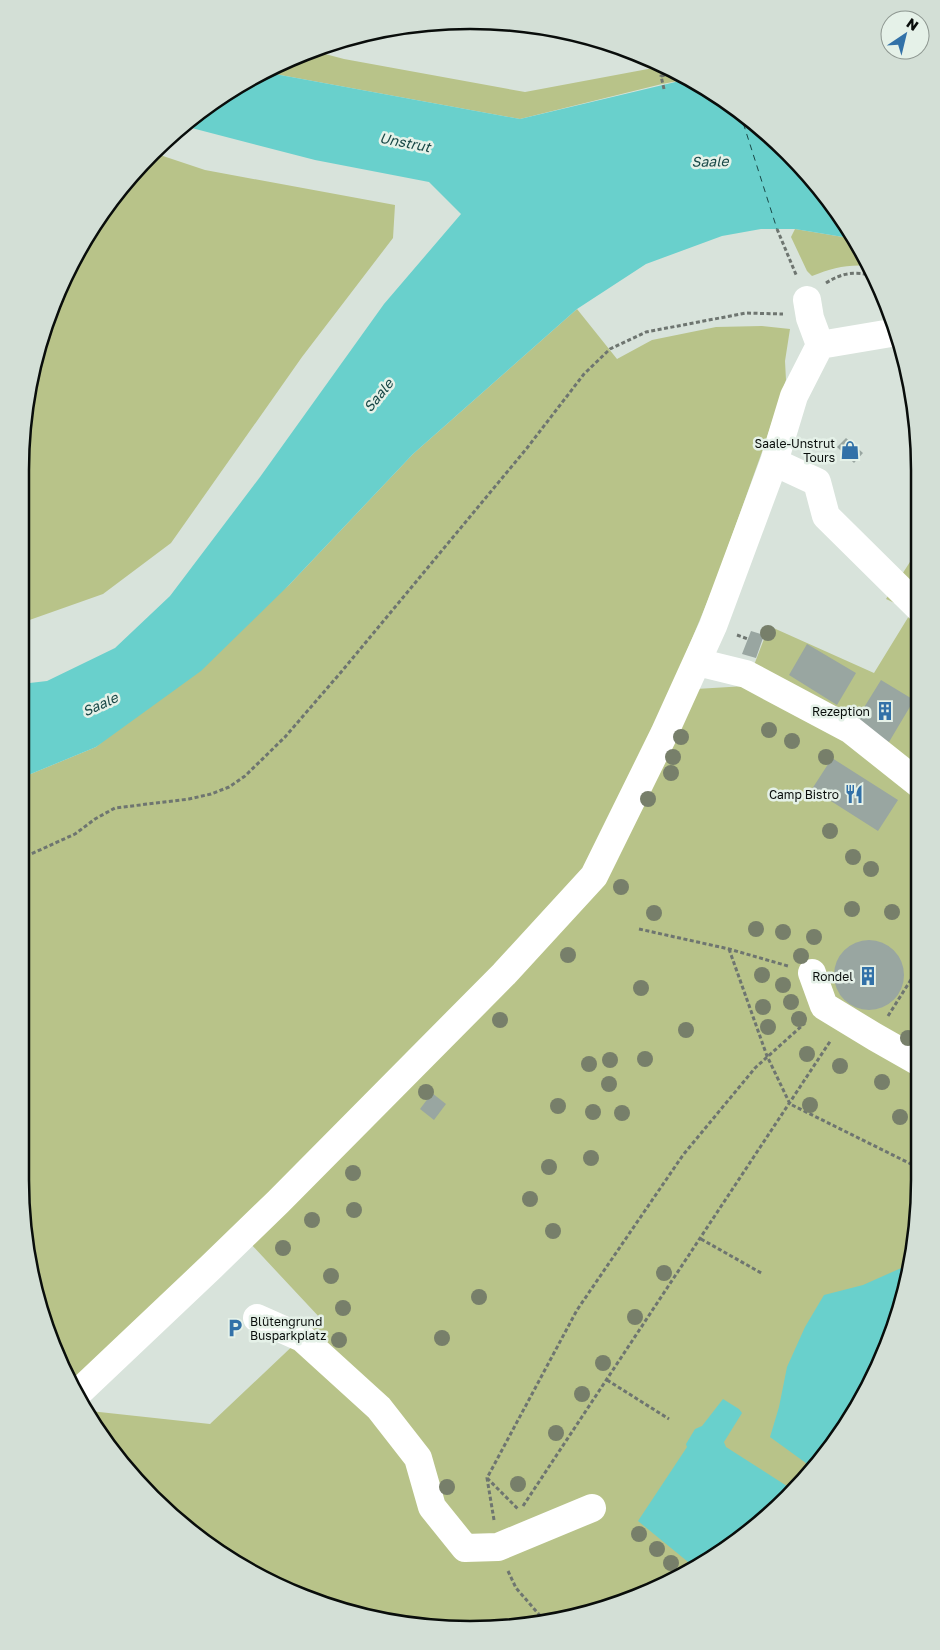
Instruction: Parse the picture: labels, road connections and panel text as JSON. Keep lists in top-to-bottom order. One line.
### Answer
{"water":["Unstrut","Saale"],"places":{"shop":["Saale-Unstrut Tours"],"building":["Rezeption","Rondel"],"restaurant":["Camp Bistro"],"parking":["Blütengrund Busparkplatz"]},"north":"top right"}
